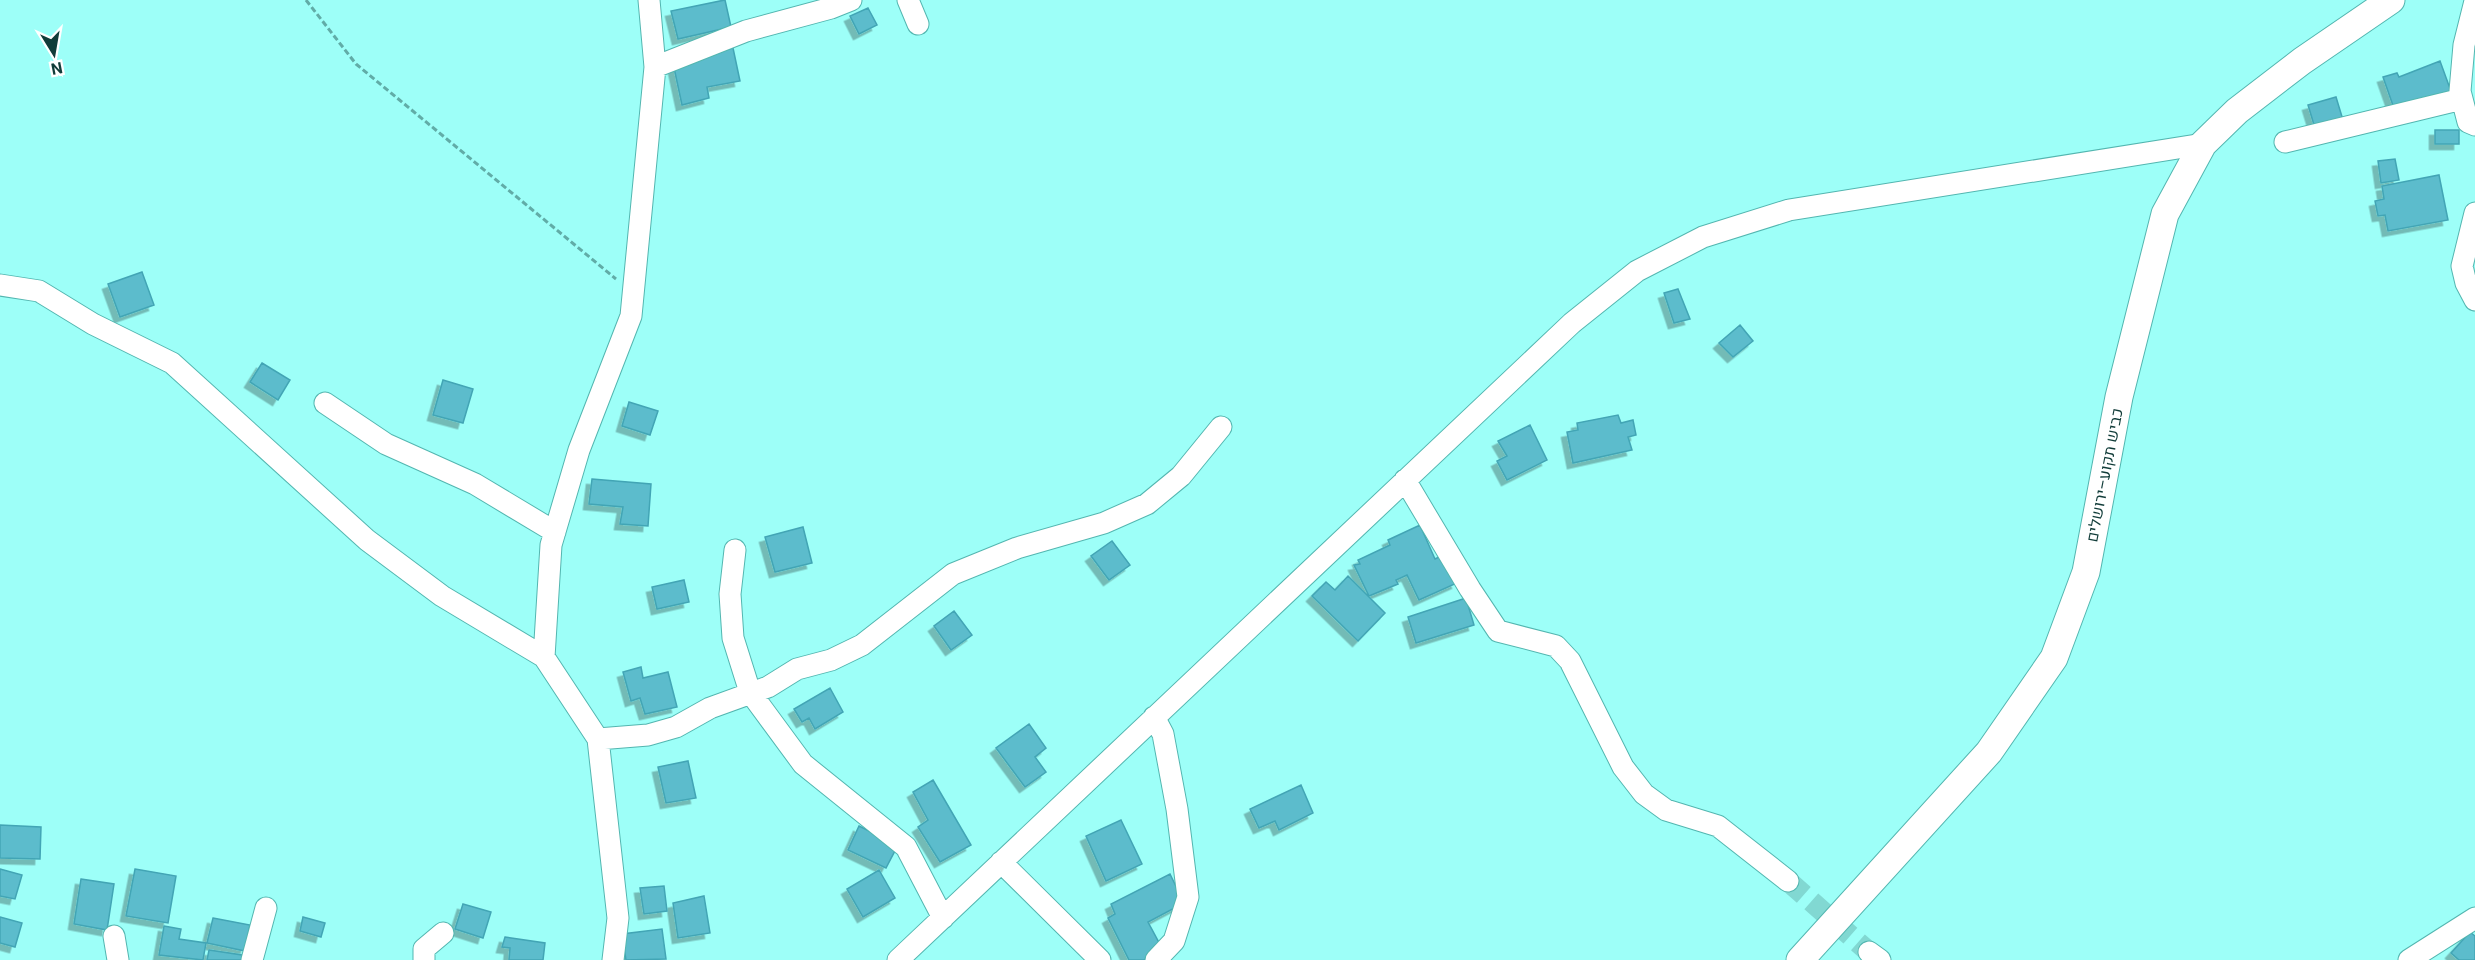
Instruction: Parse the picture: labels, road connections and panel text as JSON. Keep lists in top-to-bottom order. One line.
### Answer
{"streets":{"main road":["כביש תקוע–ירושלים"]},"north":"bottom"}
